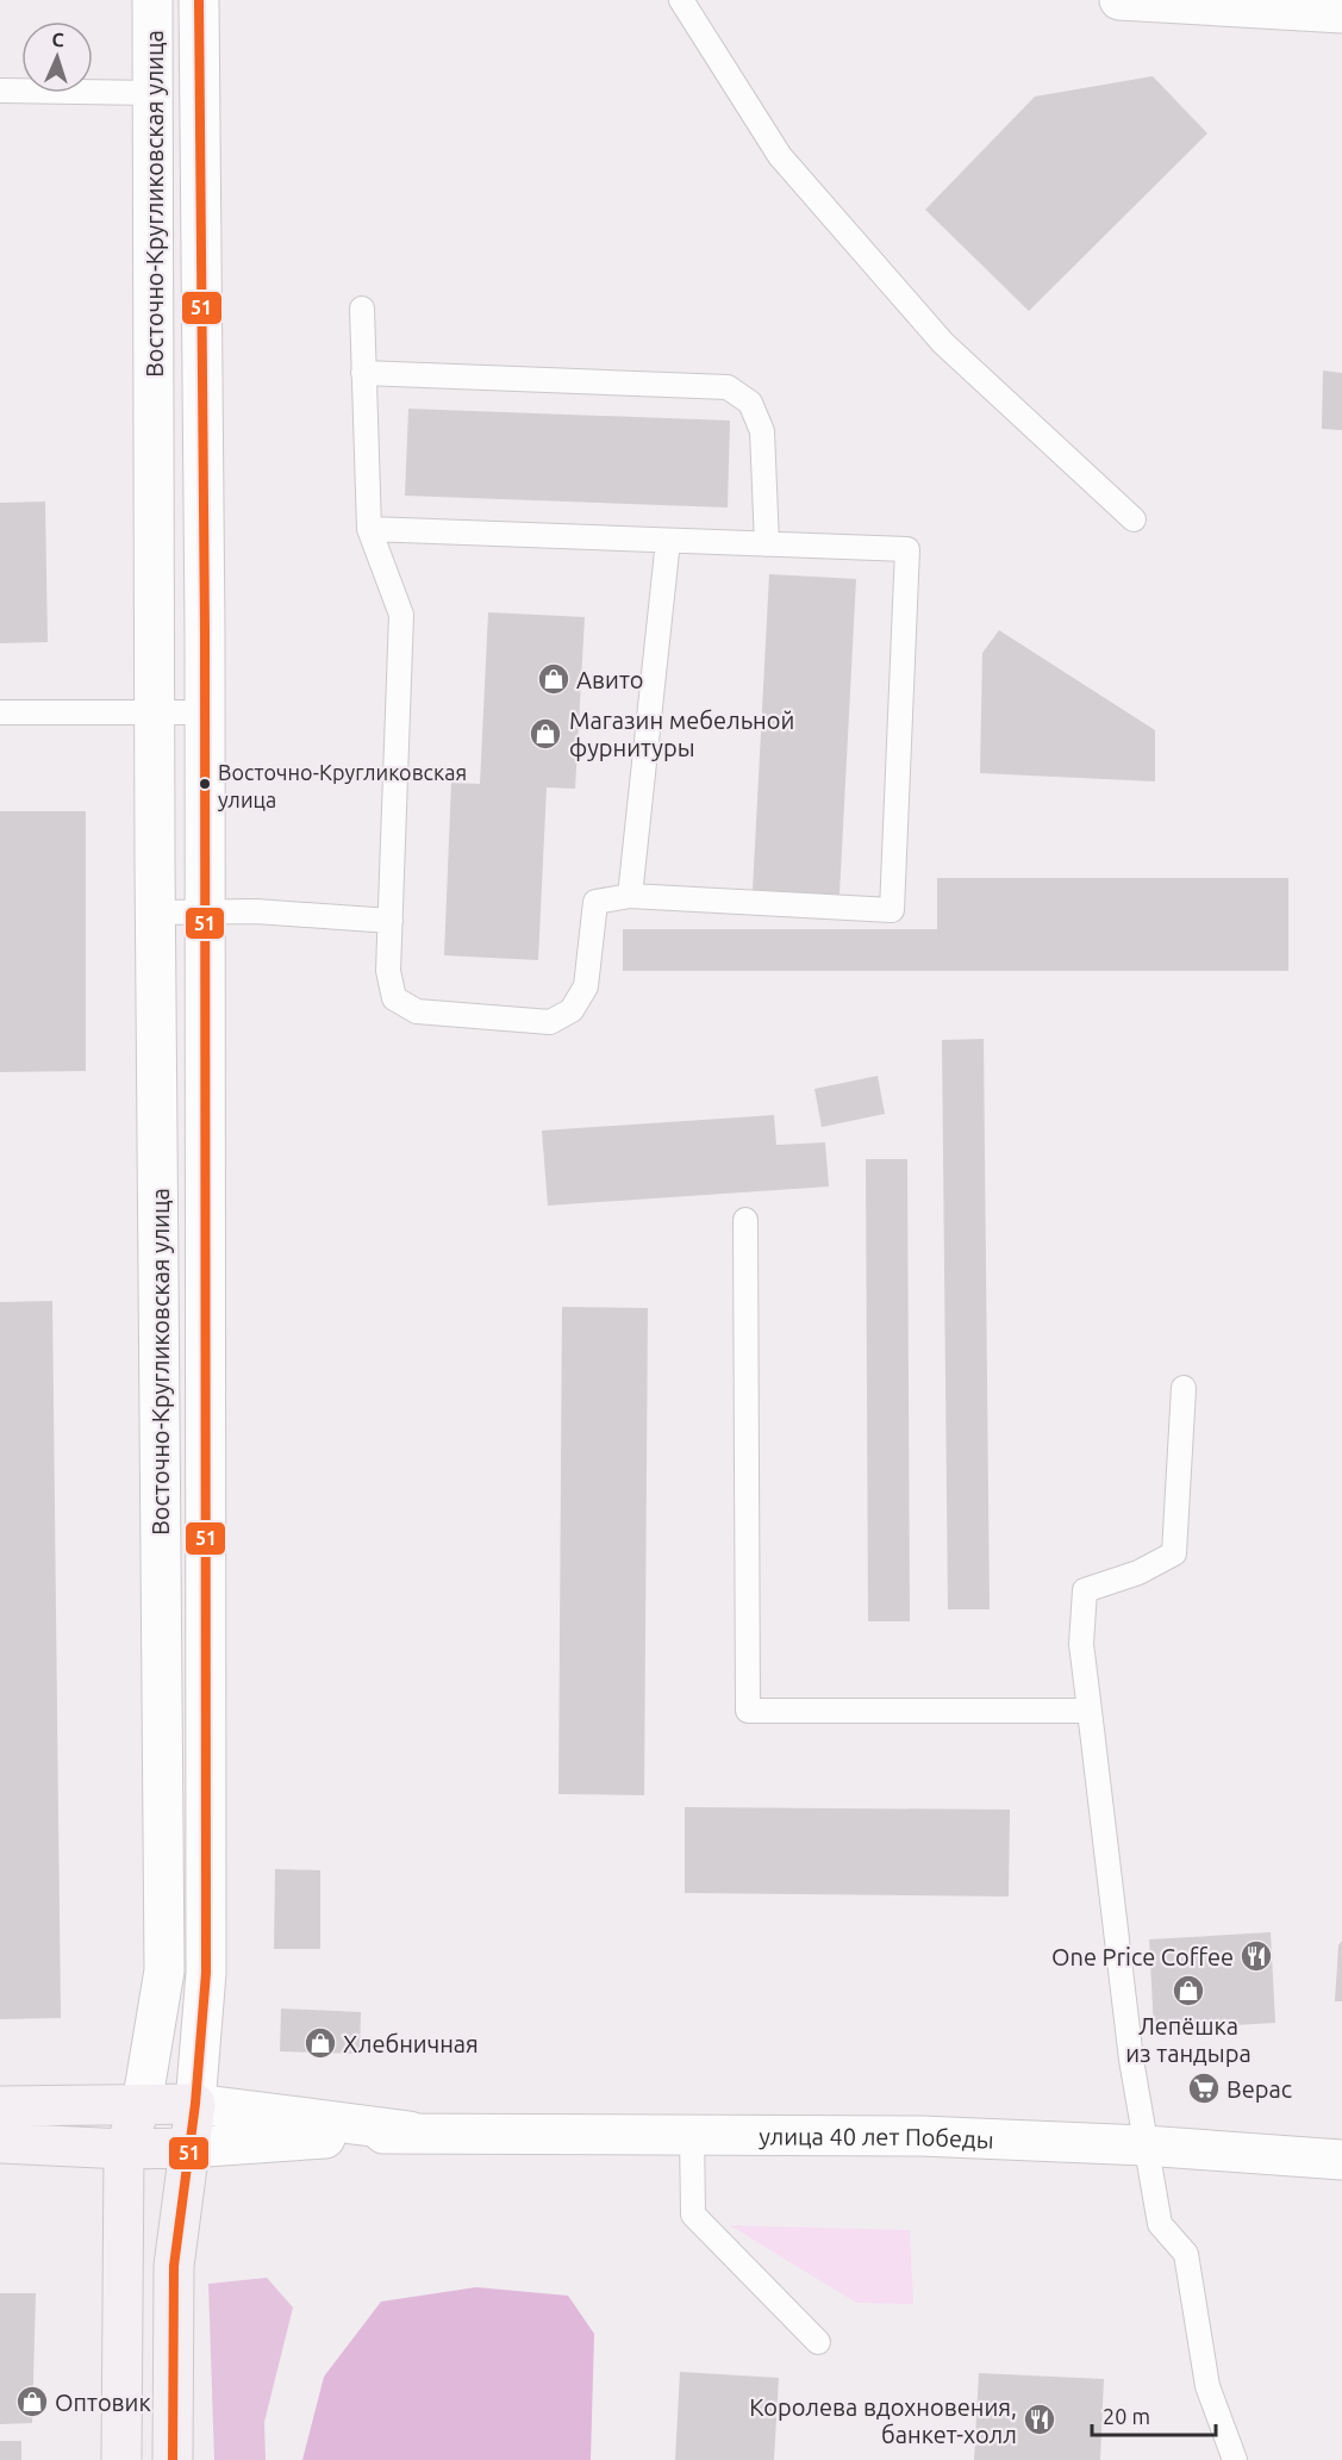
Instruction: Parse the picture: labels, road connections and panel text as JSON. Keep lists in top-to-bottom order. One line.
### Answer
{"streets":{"main road":["Восточно-Кругликовская улица","улица 40 лет Победы"]},"crossings":[["Восточно-Кругликовская улица","улица 40 лет Победы"]],"places":{"shop":["Авито","Магазин мебельной фурнитуры","Лепёшка из тандыра","Хлебничная","Оптовик"],"other":["Восточно-Кругликовская улица"],"restaurant":["One Price Coffee","Королева вдохновения, банкет-холл"],"supermarket":["Верас"]},"lines":["transit line 51"],"scale_bar":"20 m","north":"top"}
